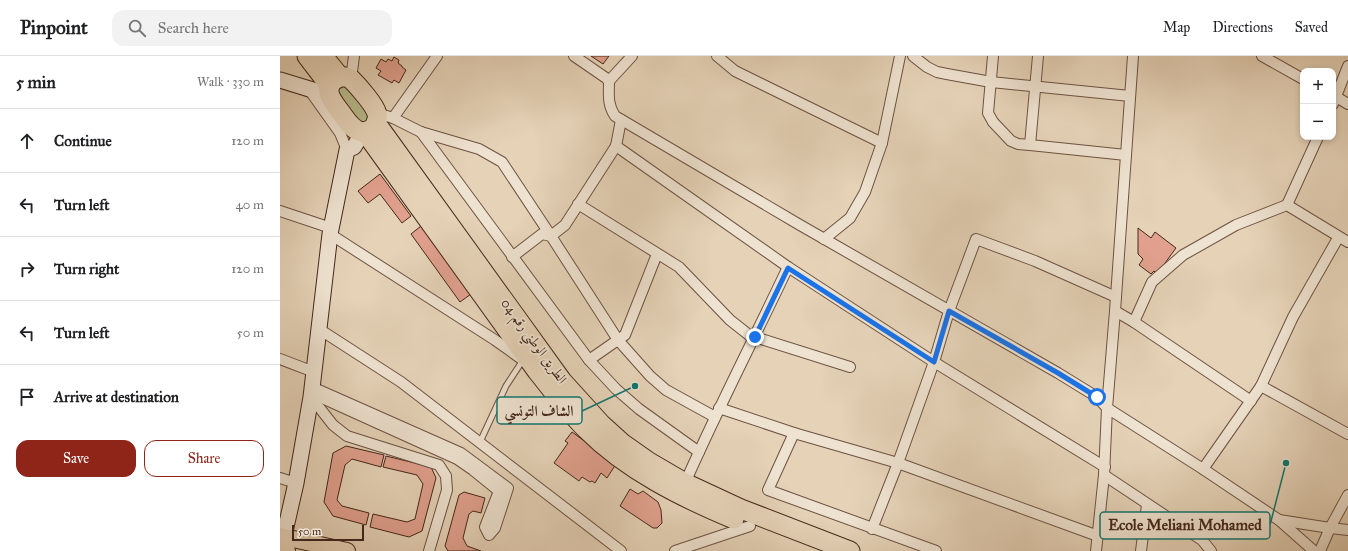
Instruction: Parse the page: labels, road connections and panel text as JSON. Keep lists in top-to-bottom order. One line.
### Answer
{"streets":{"highway":["الطريق الوطني رقم 04"]},"places":["الشاف التونسي","Ecole Meliani Mohamed"],"scale_bar":"50 m","page":{"header":"Pinpoint","search":"Search here","nav":["Map","Directions","Saved"],"heading":["5 min","Walk · 330 m"],"map_buttons":["+","−"],"list":[["Continue","120 m"],["Turn left","40 m"],["Turn right","120 m"],["Turn left","50 m"],"Arrive at destination"],"buttons":["Save","Share"],"scale":"50 m"}}
